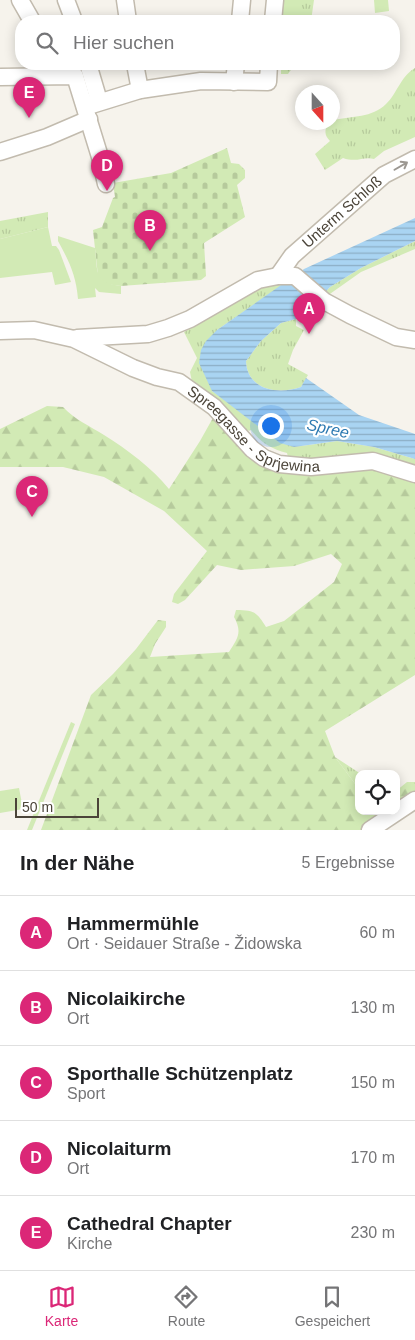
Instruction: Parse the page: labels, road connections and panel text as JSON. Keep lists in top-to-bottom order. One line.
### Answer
{"streets":{"street":["Unterm Schloß","Spreegasse - Sprjewina"]},"one_way":["Unterm Schloß"],"water":["Spree"],"scale_bar":"50 m","north":"bottom","page":{"search":"Hier suchen","pins":["E","D","B","A","C"],"scale":"50 m","heading":["In der Nähe","5 Ergebnisse"],"list":[{"mark":"A","name":"Hammermühle","note":"Ort · Seidauer Straße - Židowska","value":"60 m"},{"mark":"B","name":"Nicolaikirche","note":"Ort","value":"130 m"},{"mark":"C","name":"Sporthalle Schützenplatz","note":"Sport","value":"150 m"},{"mark":"D","name":"Nicolaiturm","note":"Ort","value":"170 m"},{"mark":"E","name":"Cathedral Chapter","note":"Kirche","value":"230 m"}],"nav":["Karte","Route","Gespeichert"]}}
